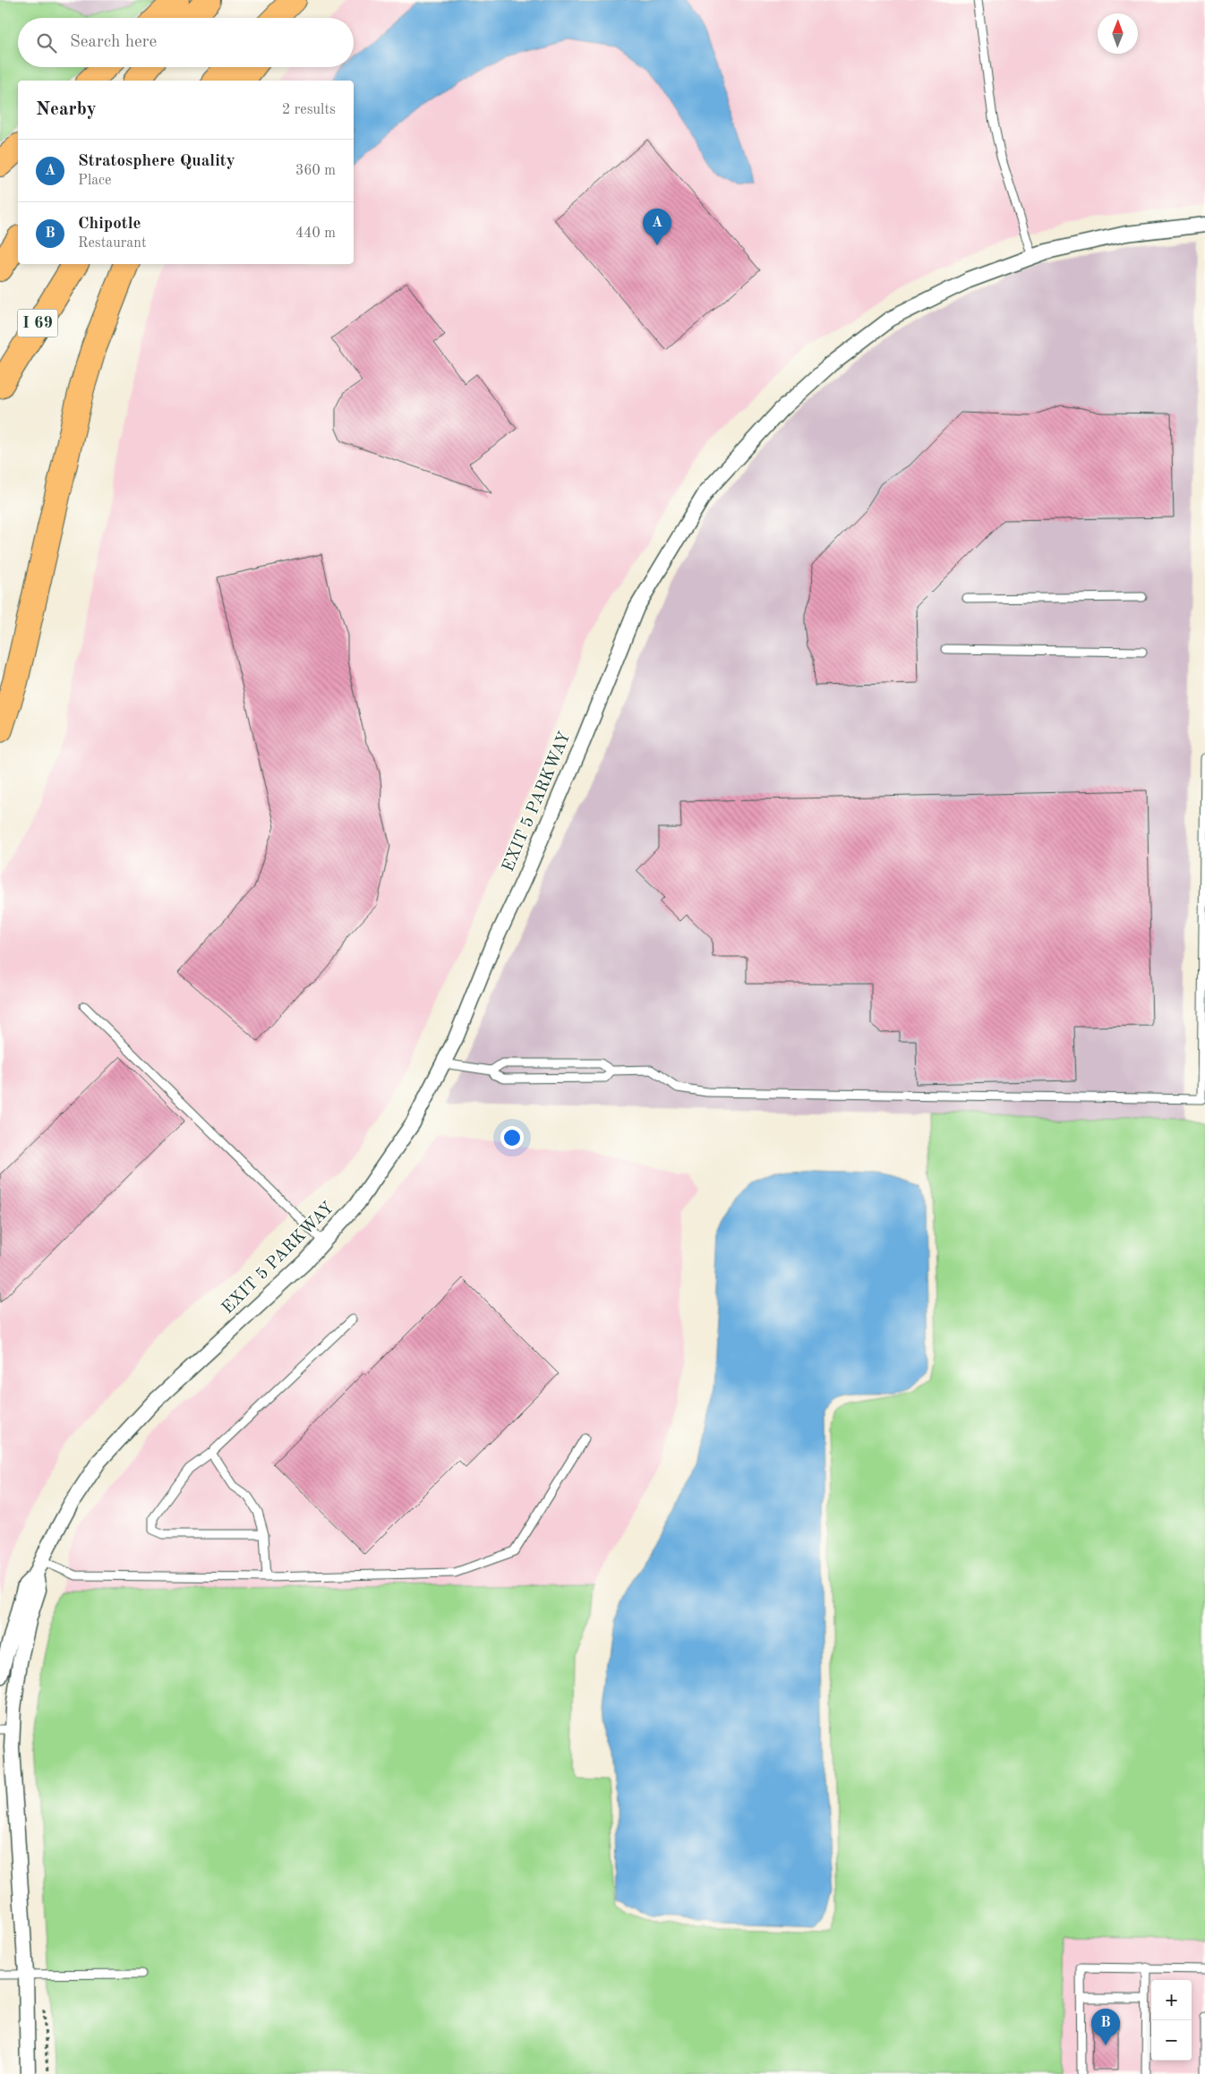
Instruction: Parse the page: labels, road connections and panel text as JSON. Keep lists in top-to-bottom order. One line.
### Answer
{"streets":{"highway":["I 69"],"street":["EXIT 5 PARKWAY"]},"north":"top","page":{"search":"Search here","heading":["Nearby","2 results"],"list":[{"mark":"A","name":"Stratosphere Quality","note":"Place","value":"360 m"},{"mark":"B","name":"Chipotle","note":"Restaurant","value":"440 m"}],"pins":["A","B"],"map_buttons":["+","−"]}}
